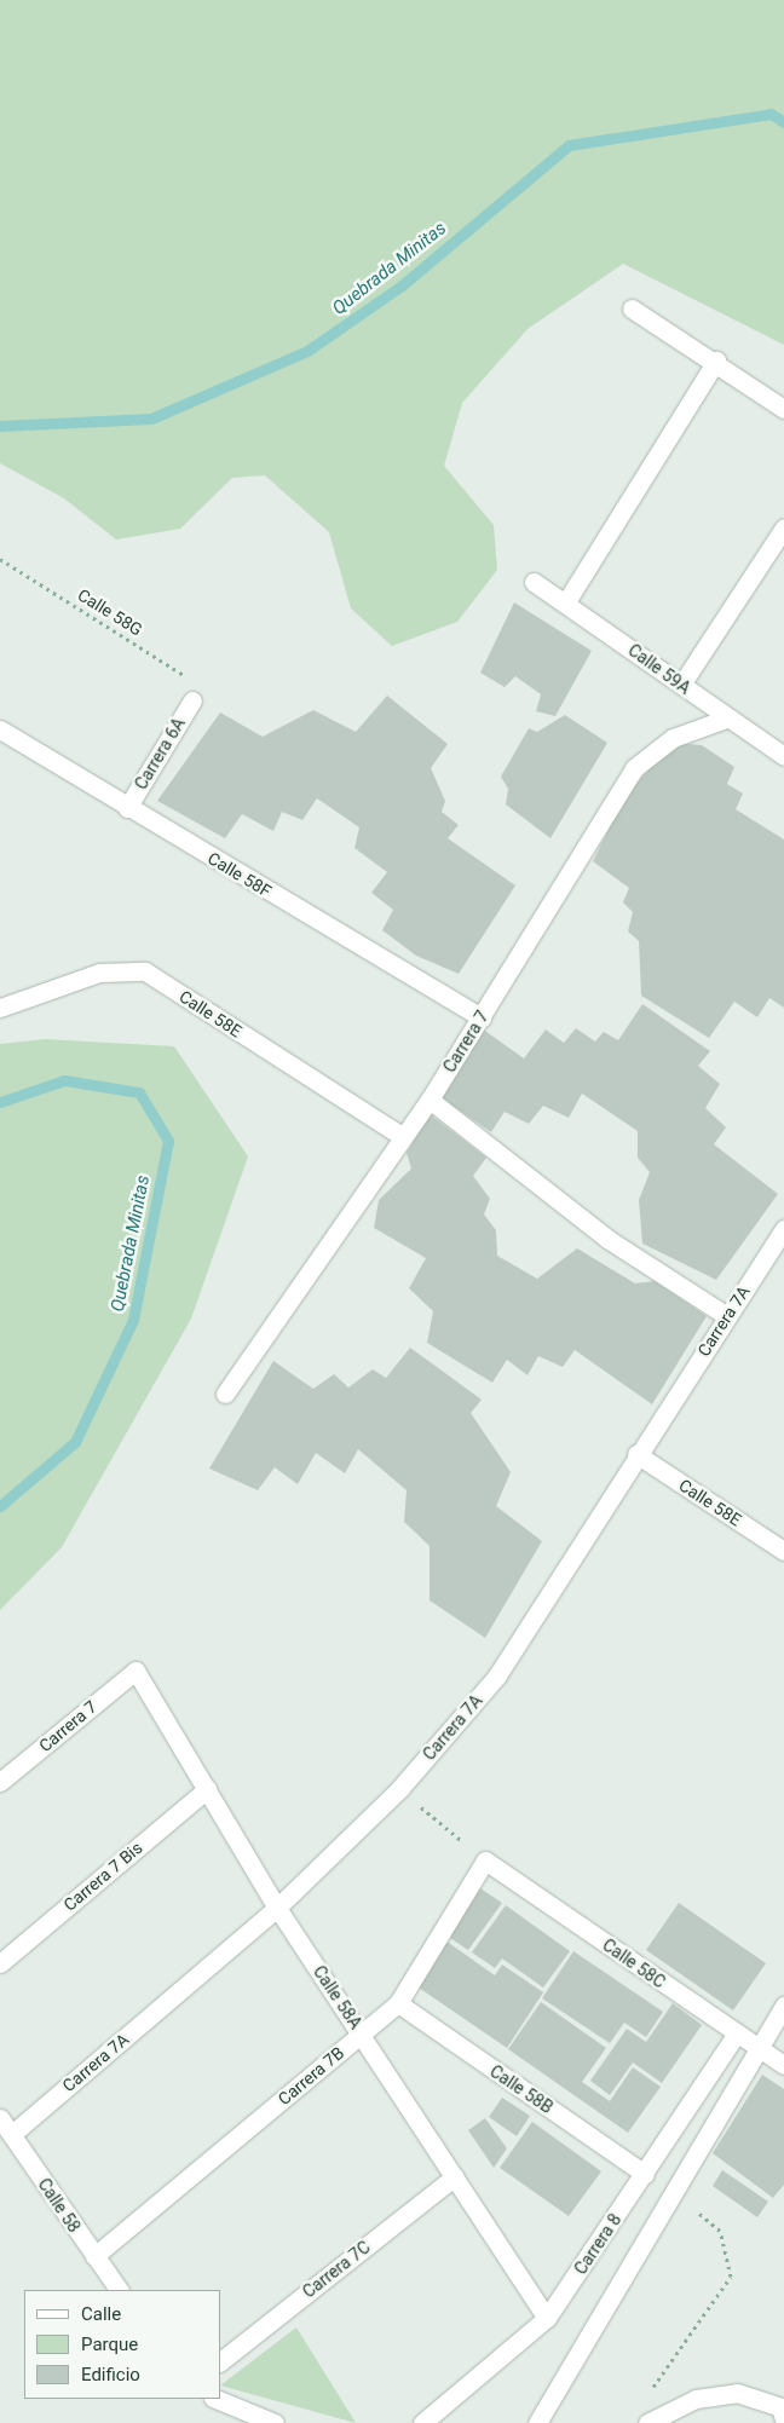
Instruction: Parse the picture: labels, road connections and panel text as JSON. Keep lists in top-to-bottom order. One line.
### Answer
{"streets":{"street":["Calle 59A","Carrera 6A","Calle 58F","Calle 58E","Carrera 7","Carrera 7A","Carrera 7 Bis","Calle 58C","Calle 58A","Carrera 7B","Calle 58B","Calle 58","Carrera 8","Carrera 7C"],"path":["Calle 58G"]},"crossings":[["Calle 58G","Carrera 6A"],["Calle 59A","Carrera 7"],["Carrera 6A","Calle 58F"],["Calle 58F","Carrera 7"],["Calle 58E","Carrera 7"],["Calle 58E","Carrera 7A"],["Carrera 7","Calle 58A"],["Carrera 7A","Calle 58A"],["Carrera 7A","Calle 58"],["Carrera 7 Bis","Calle 58A"],["Calle 58C","Carrera 7B"],["Calle 58C","Carrera 8"],["Calle 58A","Carrera 7B"],["Calle 58A","Carrera 8"],["Calle 58A","Carrera 7C"],["Carrera 7B","Calle 58B"],["Carrera 7B","Calle 58"],["Calle 58B","Carrera 8"]],"water":["Quebrada Minitas"],"legend":["Calle","Parque","Edificio"]}
